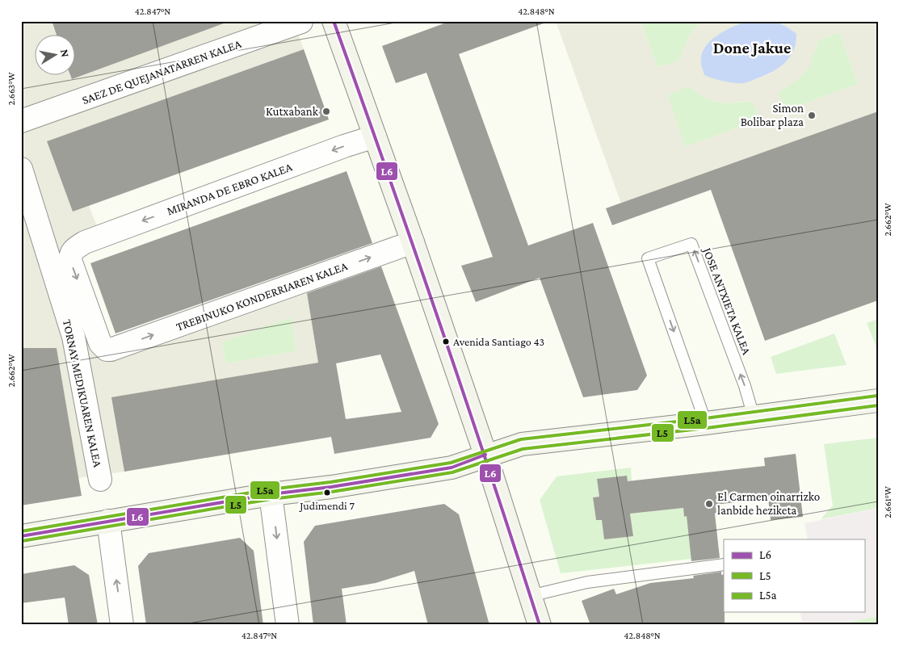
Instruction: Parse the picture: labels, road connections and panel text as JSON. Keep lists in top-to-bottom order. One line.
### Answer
{"streets":{"street":["SAEZ DE QUEJANATARREN KALEA","MIRANDA DE EBRO KALEA","TREBINUKO KONDERRIAREN KALEA","TORNAY MEDIKUAREN KALEA"],"lane":["JOSE ANTXIETA KALEA"]},"crossings":[["MIRANDA DE EBRO KALEA","TORNAY MEDIKUAREN KALEA"],["TREBINUKO KONDERRIAREN KALEA","TORNAY MEDIKUAREN KALEA"]],"one_way":["MIRANDA DE EBRO KALEA","TREBINUKO KONDERRIAREN KALEA"],"districts":["Done Jakue"],"places":["Kutxabank","Simon Bolibar plaza","Avenida Santiago 43","Judimendi 7","El Carmen oinarrizko lanbide heziketa"],"lines":["transit line L6","transit line L5a","transit line L5"],"legend":["L6","L5","L5a"],"north":"right","coordinates":["42.847°N","42.848°N","2.663°W","2.662°W","2.661°W"]}
